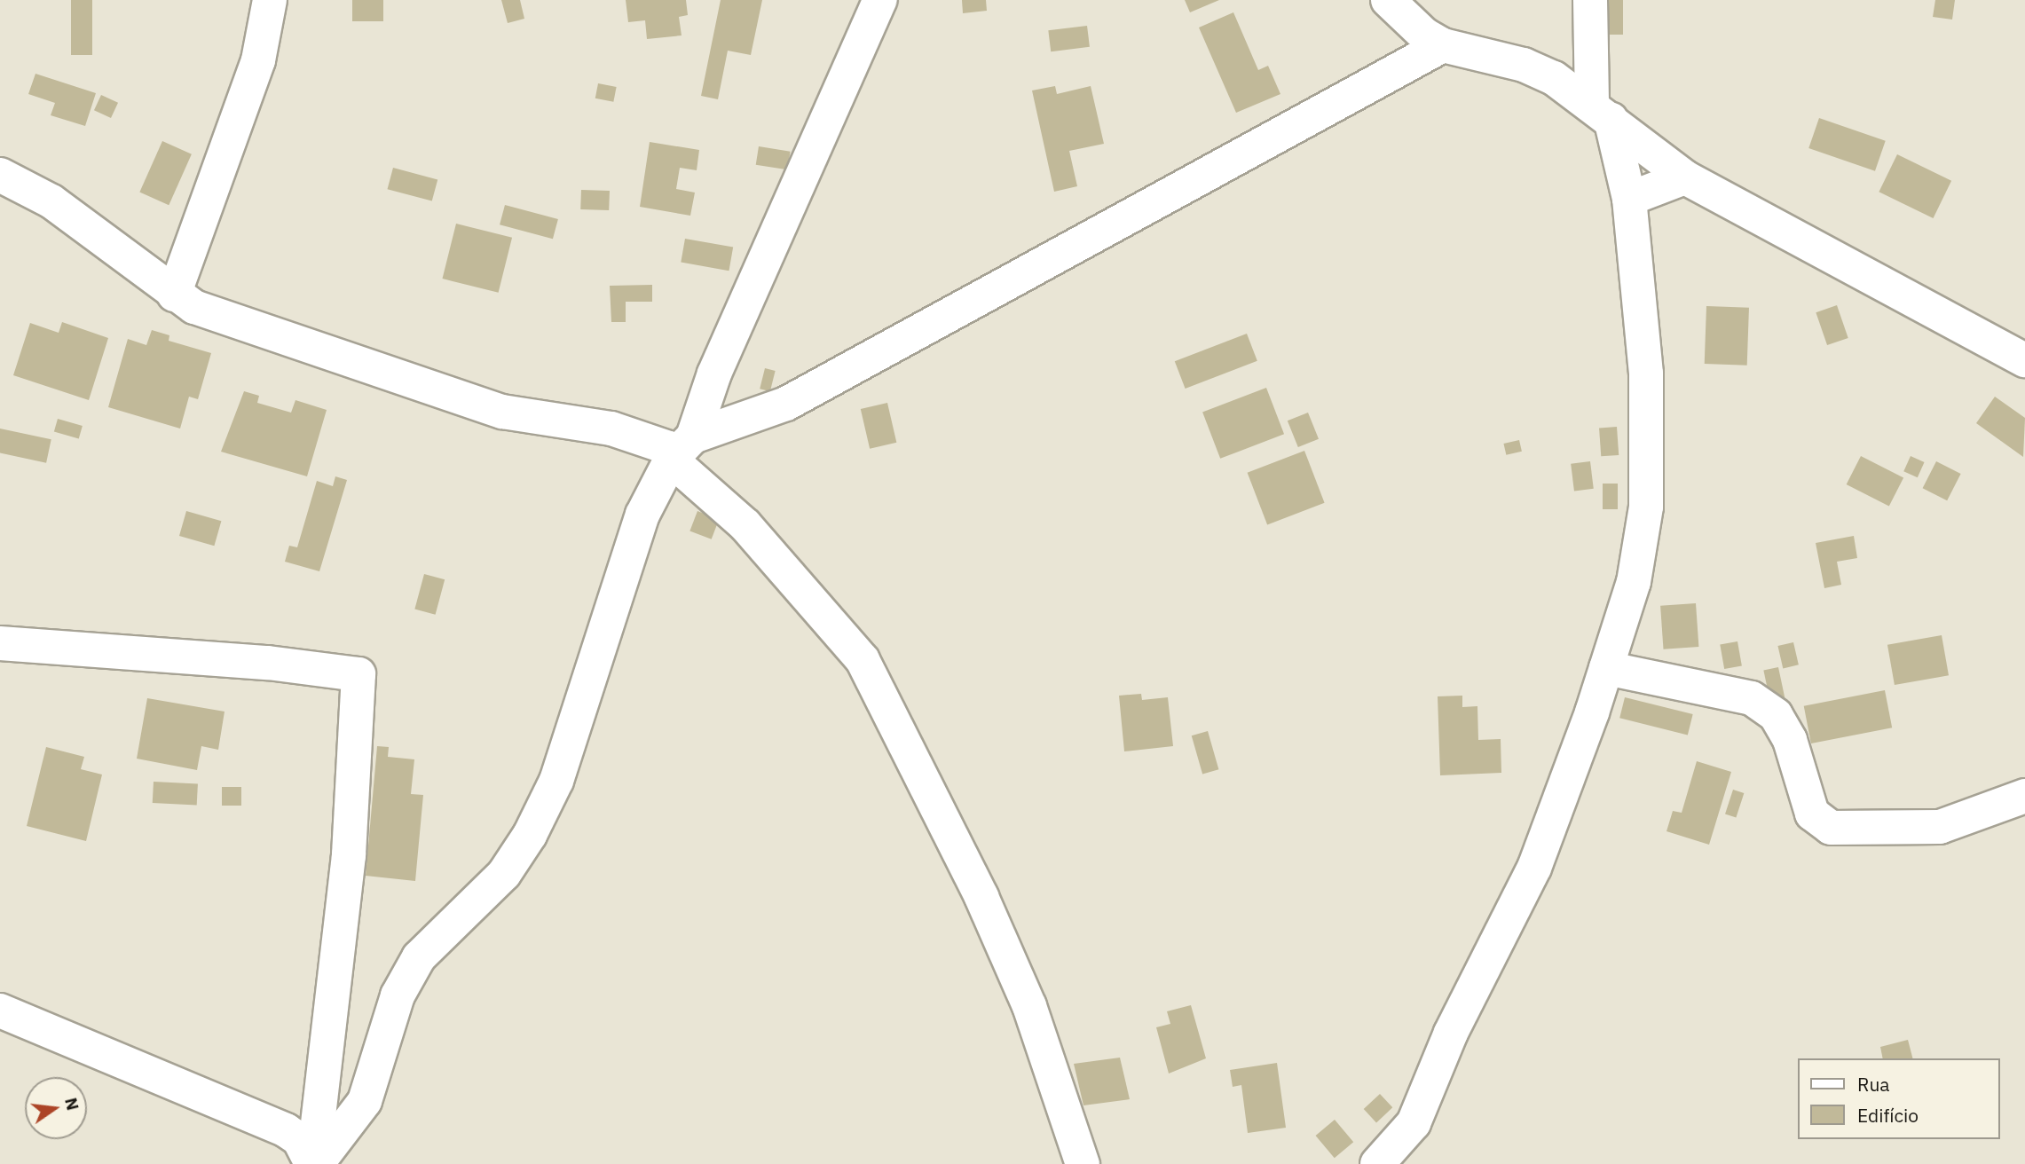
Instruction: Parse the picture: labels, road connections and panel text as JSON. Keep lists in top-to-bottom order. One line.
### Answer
{"legend":["Rua","Edifício"],"north":"right"}
